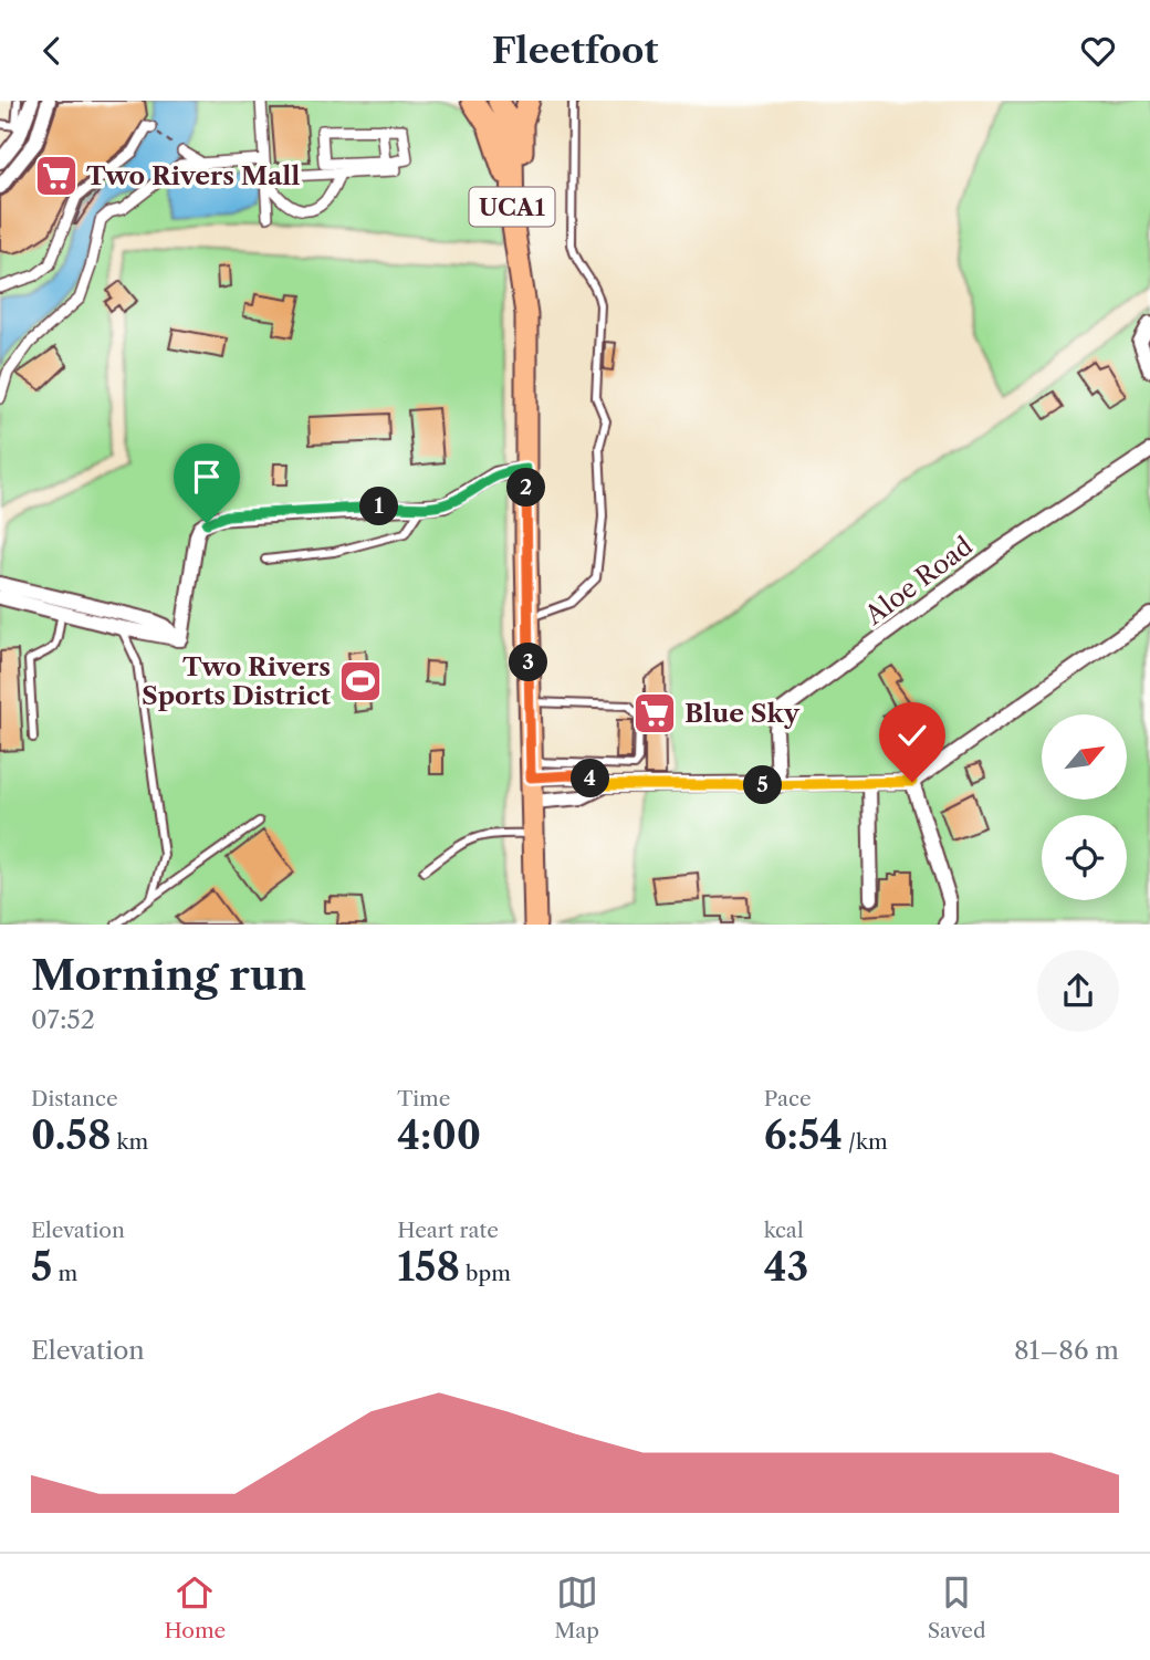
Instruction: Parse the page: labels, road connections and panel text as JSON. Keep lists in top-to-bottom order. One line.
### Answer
{"streets":{"main road":["UCA1"],"street":["Aloe Road"]},"places":{"supermarket":["Two Rivers Mall","Blue Sky"],"sports":["Two Rivers Sports District"]},"north":"top right","page":{"header":"Fleetfoot","pins":["2","1","3","4","5"],"heading":["Morning run","07:52"],"stats":[["Distance","0.58 km"],["Time","4:00"],["Pace","6:54 /km"],["Elevation","5 m"],["Heart rate","158 bpm"],["kcal","43"]],"chart":["Elevation","81–86 m"],"tabs":["Home","Map","Saved"]}}
